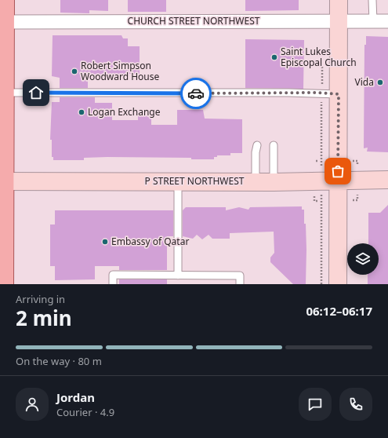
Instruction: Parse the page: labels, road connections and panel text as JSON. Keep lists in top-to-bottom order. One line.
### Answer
{"streets":{"main road":["P STREET NORTHWEST"],"street":["CHURCH STREET NORTHWEST"]},"places":["Saint Lukes Episcopal Church","Robert Simpson Woodward House","Vida","Logan Exchange","Embassy of Qatar"],"page":{"heading":["2 min","Arriving in","06:12–06:17"],"panel":["Jordan","Courier · 4.9"],"bar":"On the way · 80 m"}}
